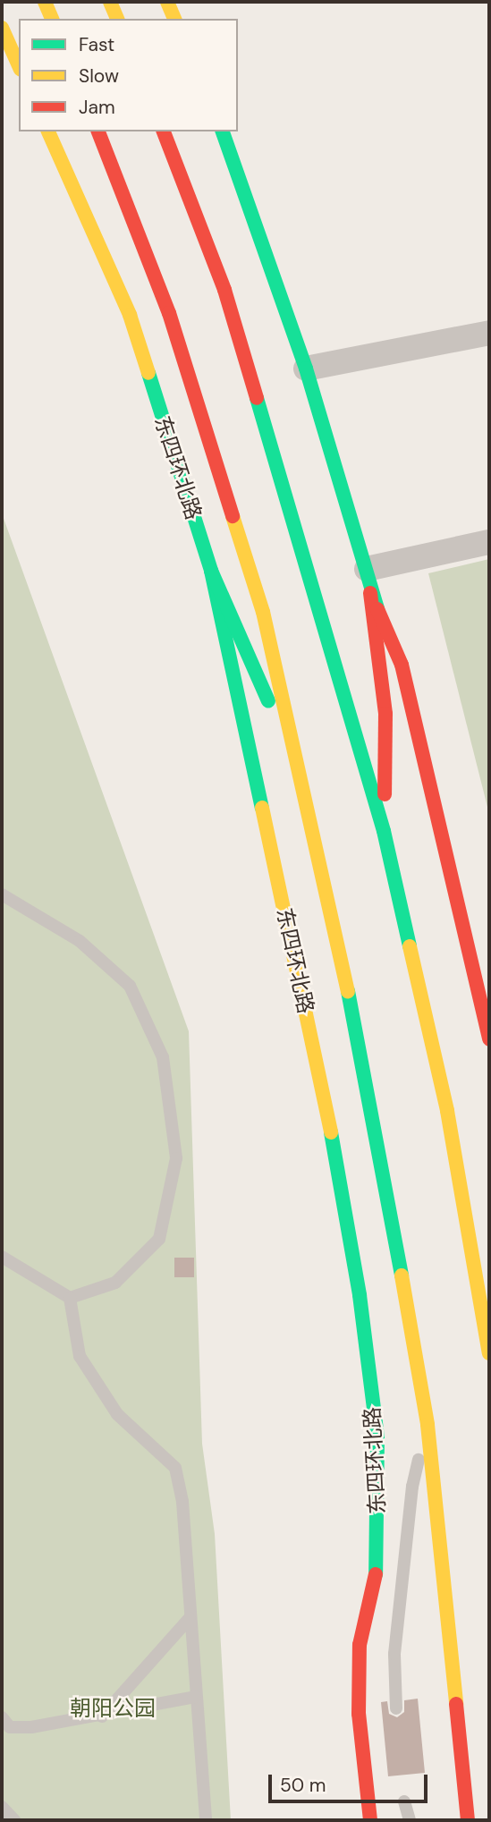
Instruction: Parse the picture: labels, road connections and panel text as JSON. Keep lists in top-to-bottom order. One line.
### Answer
{"streets":{"main road":["东四环北路"]},"parks":["朝阳公园"],"legend":["Fast","Slow","Jam"],"scale_bar":"50 m"}
